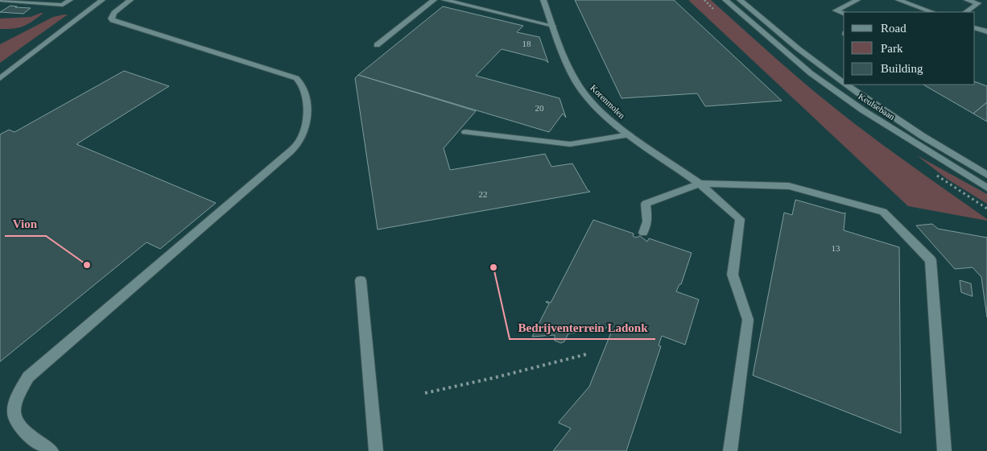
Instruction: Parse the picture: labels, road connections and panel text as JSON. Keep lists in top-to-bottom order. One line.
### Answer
{"streets":{"main road":["Korenmolen","Keulsebaan"]},"places":["Vion","Bedrijventerrein Ladonk"],"house_numbers":["18","20","22","13"],"legend":["Road","Park","Building"]}
